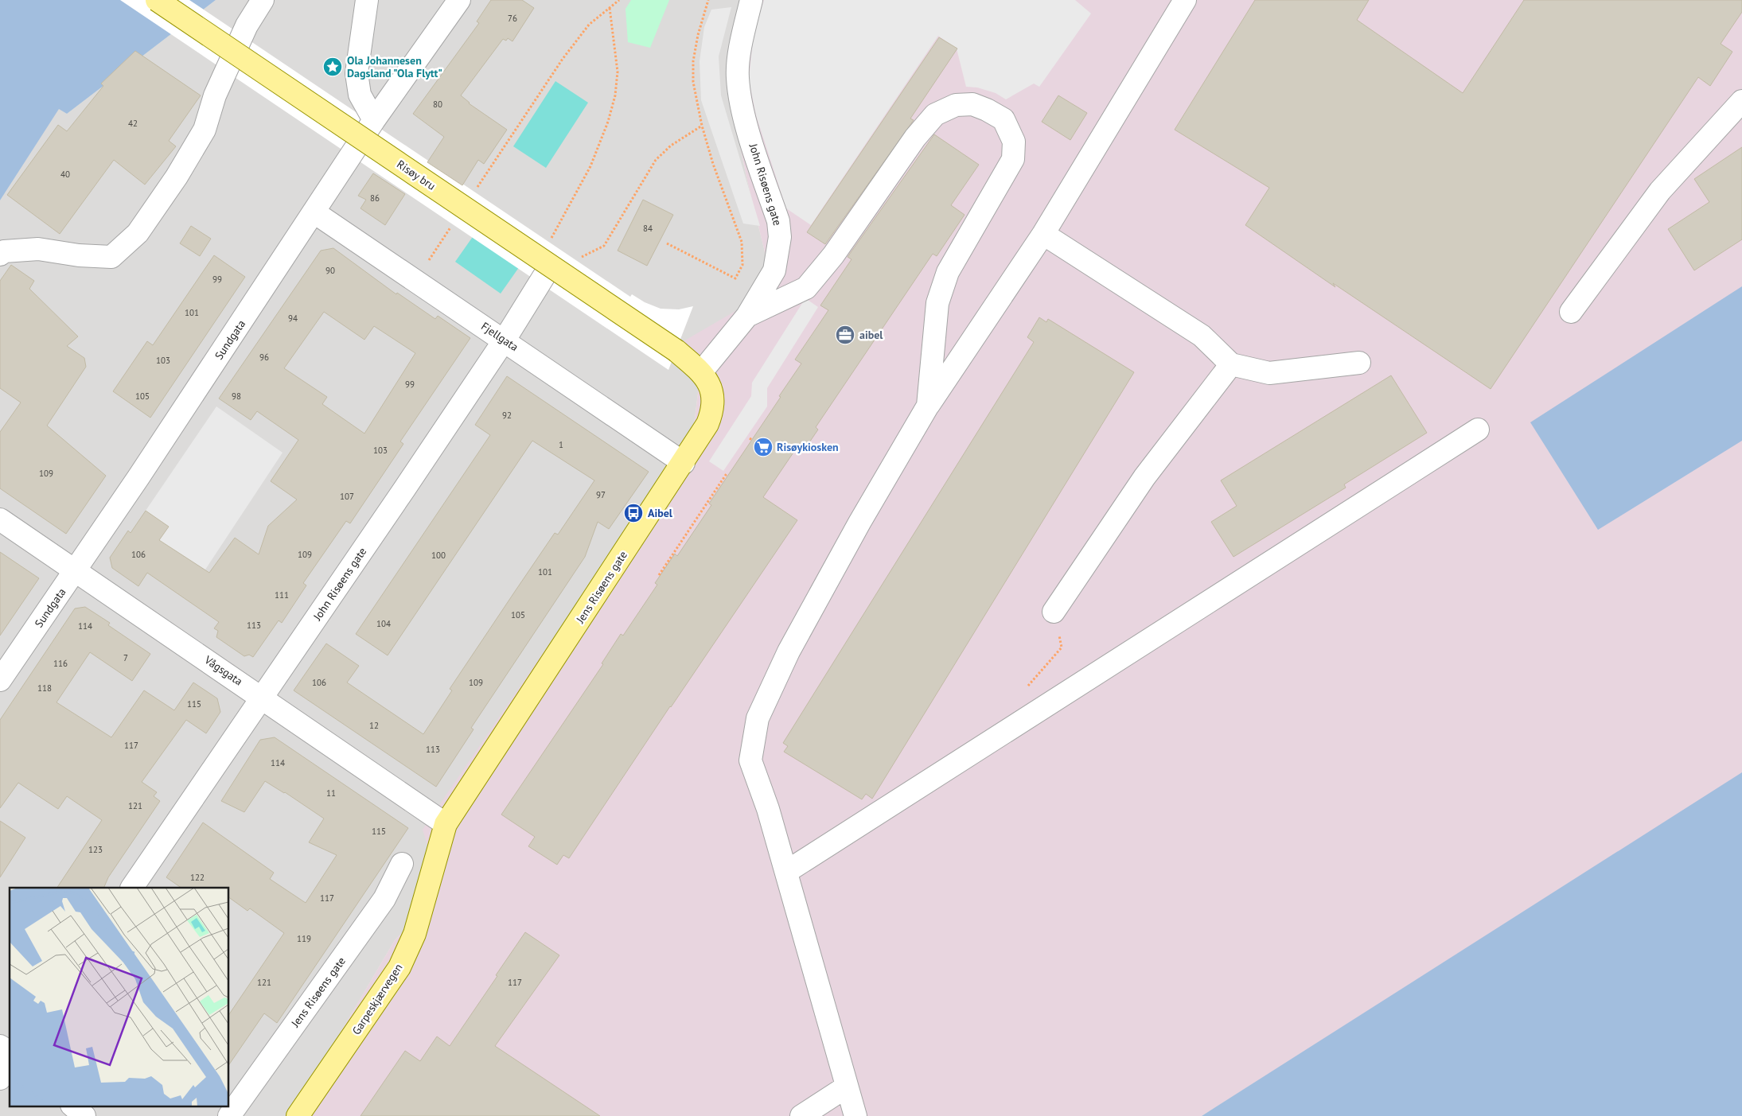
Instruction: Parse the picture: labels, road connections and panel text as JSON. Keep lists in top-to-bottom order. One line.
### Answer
{"streets":{"main road":["Risøy bru","Jens Risøens gate","Garpeskjærvegen"],"street":["John Risøens gate","Fjellgata","Sundgata","Vågsgata"]},"crossings":[["Risøy bru","Jens Risøens gate"],["John Risøens gate","Fjellgata"],["John Risøens gate","Jens Risøens gate"],["John Risøens gate","Vågsgata"],["Fjellgata","Sundgata"],["Fjellgata","Jens Risøens gate"],["Sundgata","Vågsgata"],["Jens Risøens gate","Vågsgata"],["Jens Risøens gate","Garpeskjærvegen"],["Vågsgata","Garpeskjærvegen"]],"places":{"place":["Ola Johannesen Dagsland \"Ola Flytt\""],"office":["aibel"],"supermarket":["Risøykiosken"],"bus stop":["Aibel"]},"house_numbers":["76","80","42","40","86","84","90","99","101","94","96","103","99","105","98","92","1","103","109","97","107","106","109","100","101","111","105","104","113","114","7","116","106","109","118","115","12","117","113","114","11","121","115","123","122","117","119","121","117"]}
